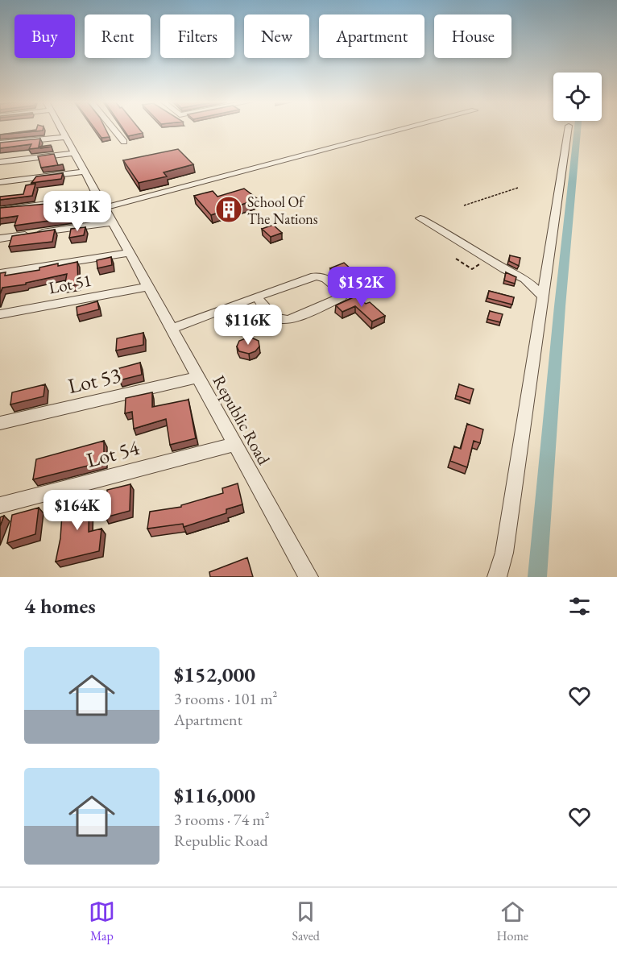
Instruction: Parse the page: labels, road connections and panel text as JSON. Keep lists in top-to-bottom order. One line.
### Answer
{"streets":{"street":["Lot 51","Lot 53","Republic Road","Lot 54"]},"crossings":[["Lot 51","Republic Road"],["Lot 53","Republic Road"],["Republic Road","Lot 54"]],"places":{"building":["School Of The Nations"]},"page":{"chip":["Buy","Rent","Filters","New","Apartment","House"],"price":["$131K","$152K","$116K","$164K"],"heading":"4 homes","list":[{"name":"$152,000","note":"3 rooms · 101 m² · Apartment"},{"name":"$116,000","note":"3 rooms · 74 m² · Republic Road"}],"tabs":["Map","Saved","Home"]}}
